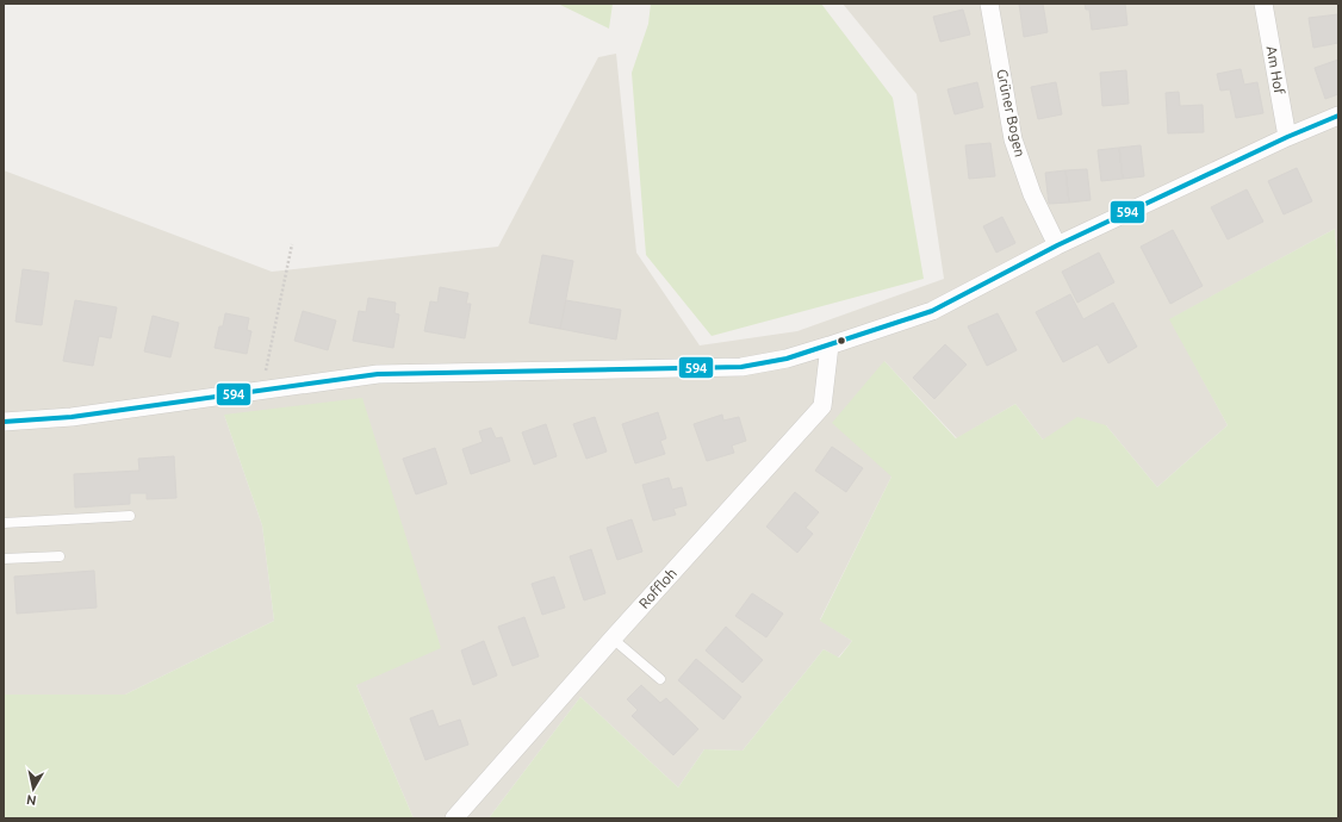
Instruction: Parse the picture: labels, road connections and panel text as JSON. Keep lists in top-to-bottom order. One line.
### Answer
{"streets":{"street":["Am Hof","Grüner Bogen","Roffloh"]},"lines":["transit line 594"],"north":"bottom"}
